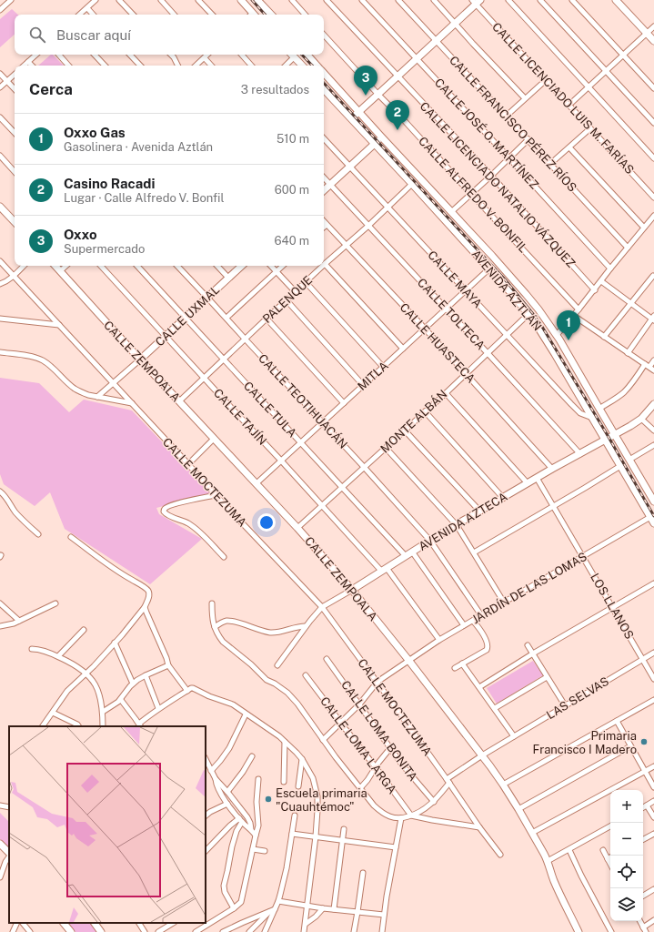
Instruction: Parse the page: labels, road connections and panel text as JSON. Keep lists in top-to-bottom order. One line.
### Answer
{"streets":{"street":["CALLE LICENCIADO LUIS M. FARÍAS","CALLE FRANCISCO PÉREZ RÍOS","CALLE JOSÉ O. MARTÍNEZ","CALLE LICENCIADO NATALIO VÁZQUEZ","CALLE ALFREDO V. BONFIL","CALLE MAYA","AVENIDA AZTLÁN","PALENQUE","CALLE TOLTECA","CALLE UXMAL","CALLE HUASTECA","CALLE ZEMPOALA","MITLA","CALLE TEOTIHUACÁN","CALLE TULA","CALLE TAJÍN","MONTE ALBÁN","CALLE MOCTEZUMA","AVENIDA AZTECA","JARDÍN DE LAS LOMAS","LOS LLANOS","LAS SELVAS","CALLE LOMA BONITA","CALLE LOMA LARGA"]},"crossings":[["CALLE MAYA","AVENIDA AZTLÁN"],["CALLE MAYA","PALENQUE"],["CALLE MAYA","MITLA"],["CALLE MAYA","MONTE ALBÁN"],["AVENIDA AZTLÁN","PALENQUE"],["AVENIDA AZTLÁN","MITLA"],["AVENIDA AZTLÁN","MONTE ALBÁN"],["AVENIDA AZTLÁN","AVENIDA AZTECA"],["AVENIDA AZTLÁN","JARDÍN DE LAS LOMAS"],["PALENQUE","CALLE TOLTECA"],["PALENQUE","CALLE HUASTECA"],["PALENQUE","CALLE ZEMPOALA"],["PALENQUE","CALLE TEOTIHUACÁN"],["PALENQUE","CALLE TULA"],["PALENQUE","CALLE TAJÍN"],["CALLE TOLTECA","MITLA"],["CALLE TOLTECA","MONTE ALBÁN"],["CALLE TOLTECA","AVENIDA AZTECA"],["CALLE UXMAL","CALLE ZEMPOALA"],["CALLE UXMAL","CALLE TEOTIHUACÁN"],["CALLE UXMAL","CALLE TULA"],["CALLE UXMAL","CALLE TAJÍN"],["CALLE UXMAL","CALLE MOCTEZUMA"],["CALLE HUASTECA","MITLA"],["CALLE HUASTECA","MONTE ALBÁN"],["CALLE HUASTECA","AVENIDA AZTECA"],["CALLE ZEMPOALA","MITLA"],["CALLE ZEMPOALA","MONTE ALBÁN"],["CALLE ZEMPOALA","AVENIDA AZTECA"],["CALLE ZEMPOALA","JARDÍN DE LAS LOMAS"],["CALLE ZEMPOALA","LAS SELVAS"],["MITLA","CALLE TEOTIHUACÁN"],["MITLA","CALLE TULA"],["MITLA","CALLE TAJÍN"],["CALLE TEOTIHUACÁN","MONTE ALBÁN"],["CALLE TEOTIHUACÁN","AVENIDA AZTECA"],["CALLE TEOTIHUACÁN","JARDÍN DE LAS LOMAS"],["CALLE TULA","MONTE ALBÁN"],["CALLE TULA","AVENIDA AZTECA"],["CALLE TAJÍN","MONTE ALBÁN"],["CALLE TAJÍN","AVENIDA AZTECA"],["CALLE TAJÍN","JARDÍN DE LAS LOMAS"],["CALLE MOCTEZUMA","AVENIDA AZTECA"],["CALLE MOCTEZUMA","JARDÍN DE LAS LOMAS"],["CALLE MOCTEZUMA","LAS SELVAS"],["AVENIDA AZTECA","LOS LLANOS"],["JARDÍN DE LAS LOMAS","LOS LLANOS"],["JARDÍN DE LAS LOMAS","CALLE LOMA BONITA"],["JARDÍN DE LAS LOMAS","CALLE LOMA LARGA"],["LOS LLANOS","LAS SELVAS"],["LAS SELVAS","CALLE LOMA BONITA"],["LAS SELVAS","CALLE LOMA LARGA"]],"places":["Primaria Francisco I Madero","Escuela primaria \"Cuauhtémoc\""],"page":{"search":"Buscar aquí","pins":["3","2","1"],"heading":["Cerca","3 resultados"],"list":[{"mark":"1","name":"Oxxo Gas","note":"Gasolinera · Avenida Aztlán","value":"510 m"},{"mark":"2","name":"Casino Racadi","note":"Lugar · Calle Alfredo V. Bonfil","value":"600 m"},{"mark":"3","name":"Oxxo","note":"Supermercado","value":"640 m"}],"map_buttons":["+","−"]}}
